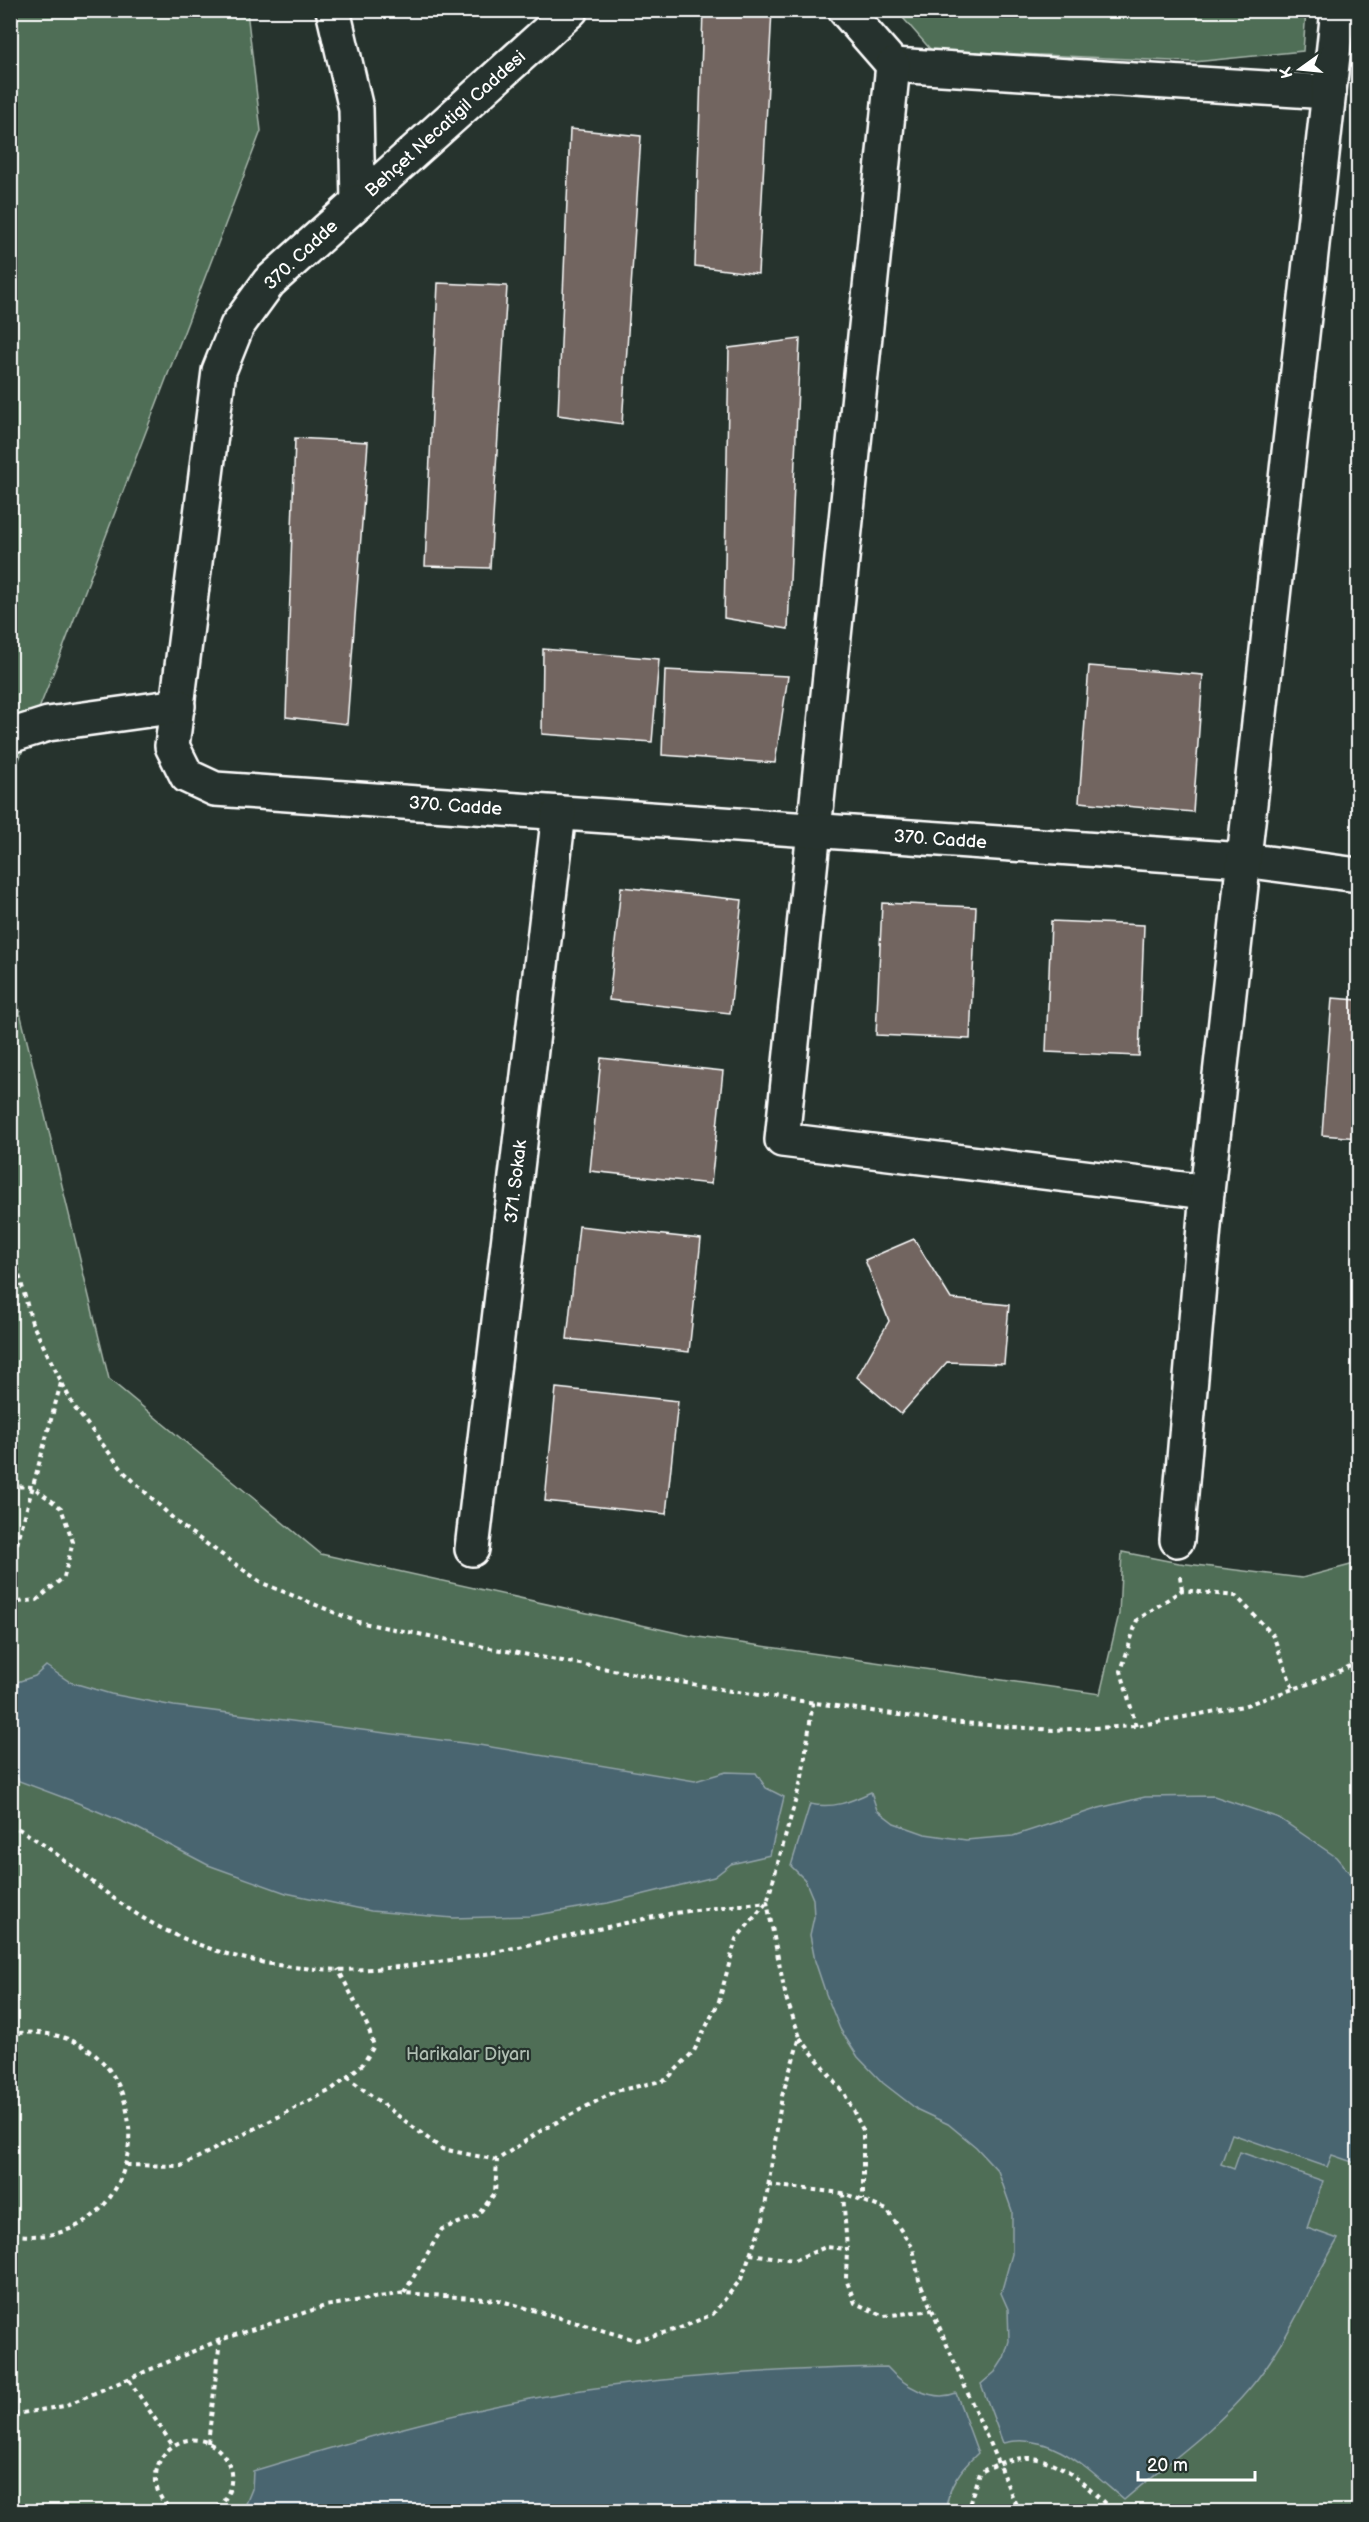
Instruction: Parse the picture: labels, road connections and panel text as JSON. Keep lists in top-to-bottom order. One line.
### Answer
{"streets":{"street":["Behçet Necatigil Caddesi","370. Cadde","371. Sokak"]},"crossings":[["Behçet Necatigil Caddesi","370. Cadde"],["370. Cadde","371. Sokak"]],"parks":["Harikalar Diyarı"],"scale_bar":"20 m","north":"left"}
